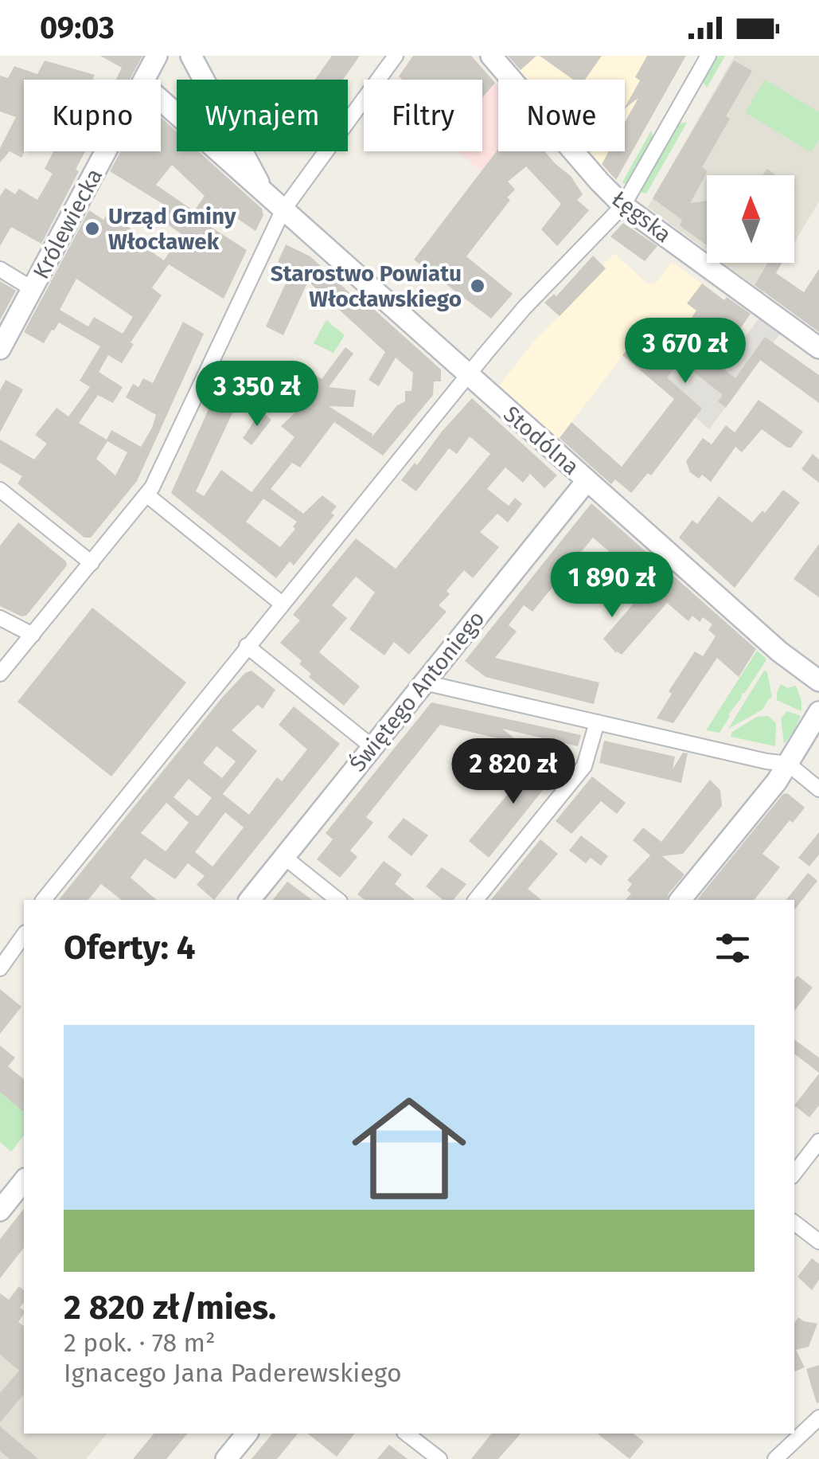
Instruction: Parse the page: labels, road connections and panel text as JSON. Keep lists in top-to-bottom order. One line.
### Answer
{"streets":{"street":["Łęgska","Królewiecka","Stodólna","Świętego Antoniego"]},"crossings":[["Stodólna","Świętego Antoniego"]],"places":["Urząd Gminy Włocławek","Starostwo Powiatu Włocławskiego"],"north":"top","page":{"status":"09:03","chip":["Kupno","Wynajem","Filtry","Nowe"],"price":["3 670 zł","3 350 zł","1 890 zł","2 820 zł"],"heading":"Oferty: 4","list":[{"name":"2 820 zł/mies.","note":"2 pok. · 78 m² · Ignacego Jana Paderewskiego"}]}}
